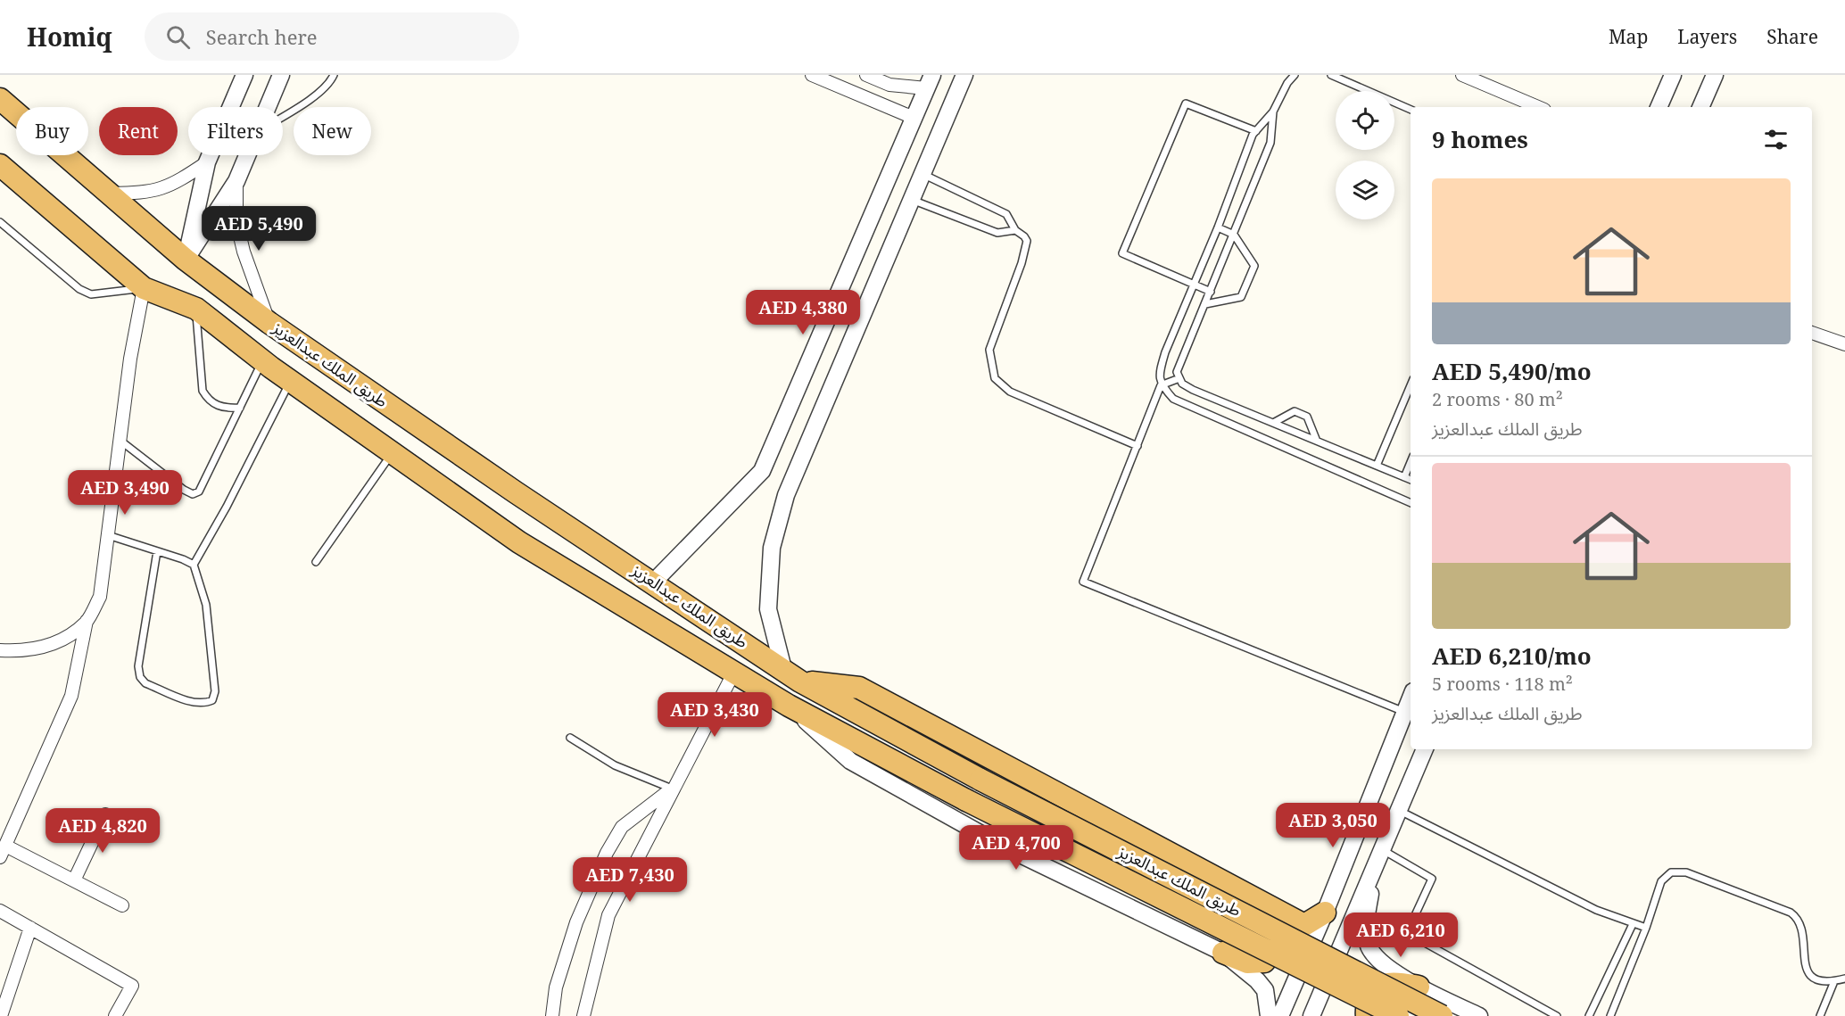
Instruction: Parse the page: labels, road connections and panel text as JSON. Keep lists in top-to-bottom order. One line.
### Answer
{"streets":{"highway":["طريق الملك عبدالعزيز"]},"page":{"header":"Homiq","search":"Search here","nav":["Map","Layers","Share"],"chip":["Buy","Rent","Filters","New"],"heading":"9 homes","list":[{"name":"AED 5,490/mo","note":"2 rooms · 80 m² · طريق الملك عبدالعزيز"},{"name":"AED 6,210/mo","note":"5 rooms · 118 m² · طريق الملك عبدالعزيز"}],"price":["AED 5,490","AED 4,380","AED 3,490","AED 3,430","AED 3,050","AED 4,820","AED 4,700","AED 7,430","AED 6,210"]}}
